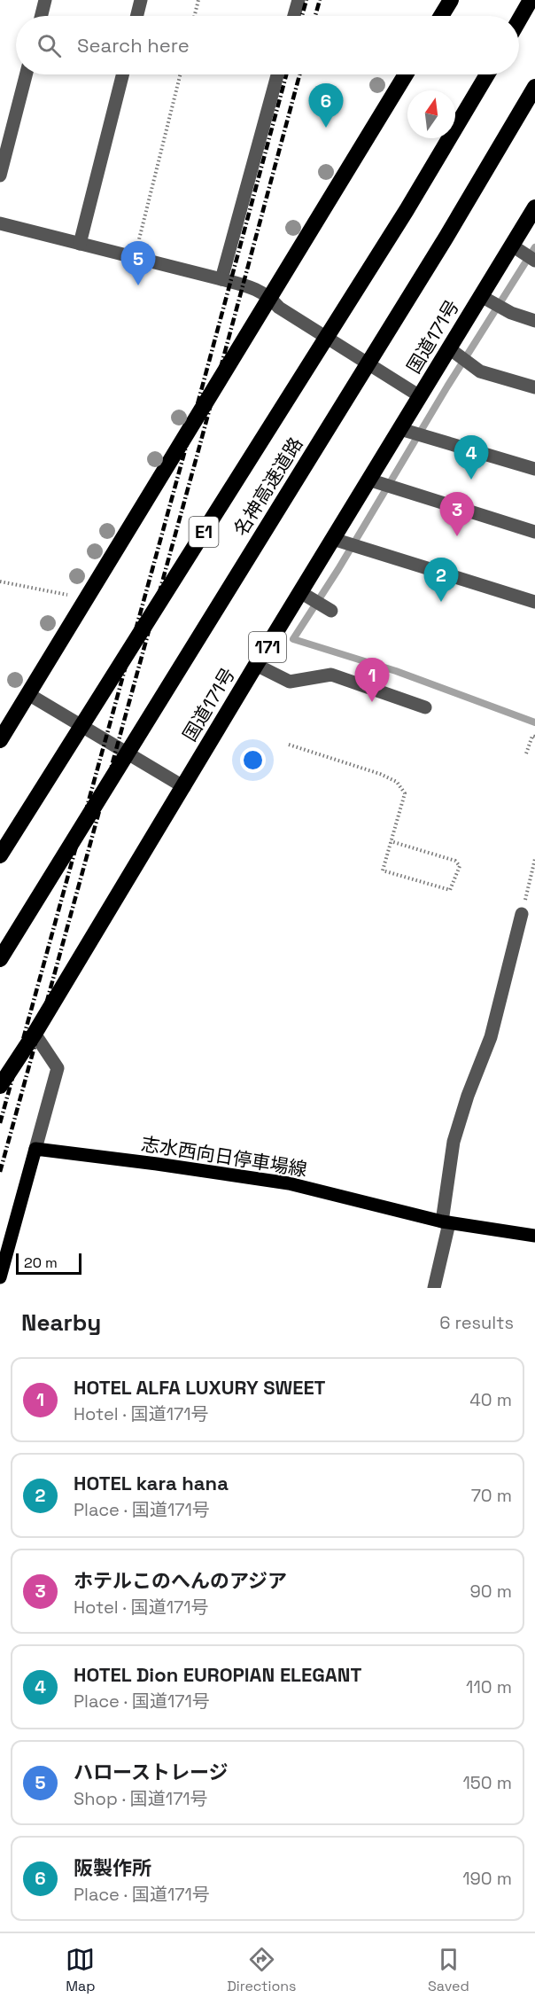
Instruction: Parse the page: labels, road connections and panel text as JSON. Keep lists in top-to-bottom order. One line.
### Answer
{"streets":{"highway":["国道171号","名神高速道路","E1","171"],"main road":["志水西向日停車場線"]},"scale_bar":"20 m","north":"top","page":{"search":"Search here","pins":["6","5","4","3","2","1"],"scale":"20 m","heading":["Nearby","6 results"],"list":[{"mark":"1","name":"HOTEL ALFA LUXURY SWEET","note":"Hotel · 国道171号","value":"40 m"},{"mark":"2","name":"HOTEL kara hana","note":"Place · 国道171号","value":"70 m"},{"mark":"3","name":"ホテルこのへんのアジア","note":"Hotel · 国道171号","value":"90 m"},{"mark":"4","name":"HOTEL Dion EUROPIAN ELEGANT","note":"Place · 国道171号","value":"110 m"},{"mark":"5","name":"ハローストレージ","note":"Shop · 国道171号","value":"150 m"},{"mark":"6","name":"阪製作所","note":"Place · 国道171号","value":"190 m"}],"nav":["Map","Directions","Saved"]}}
